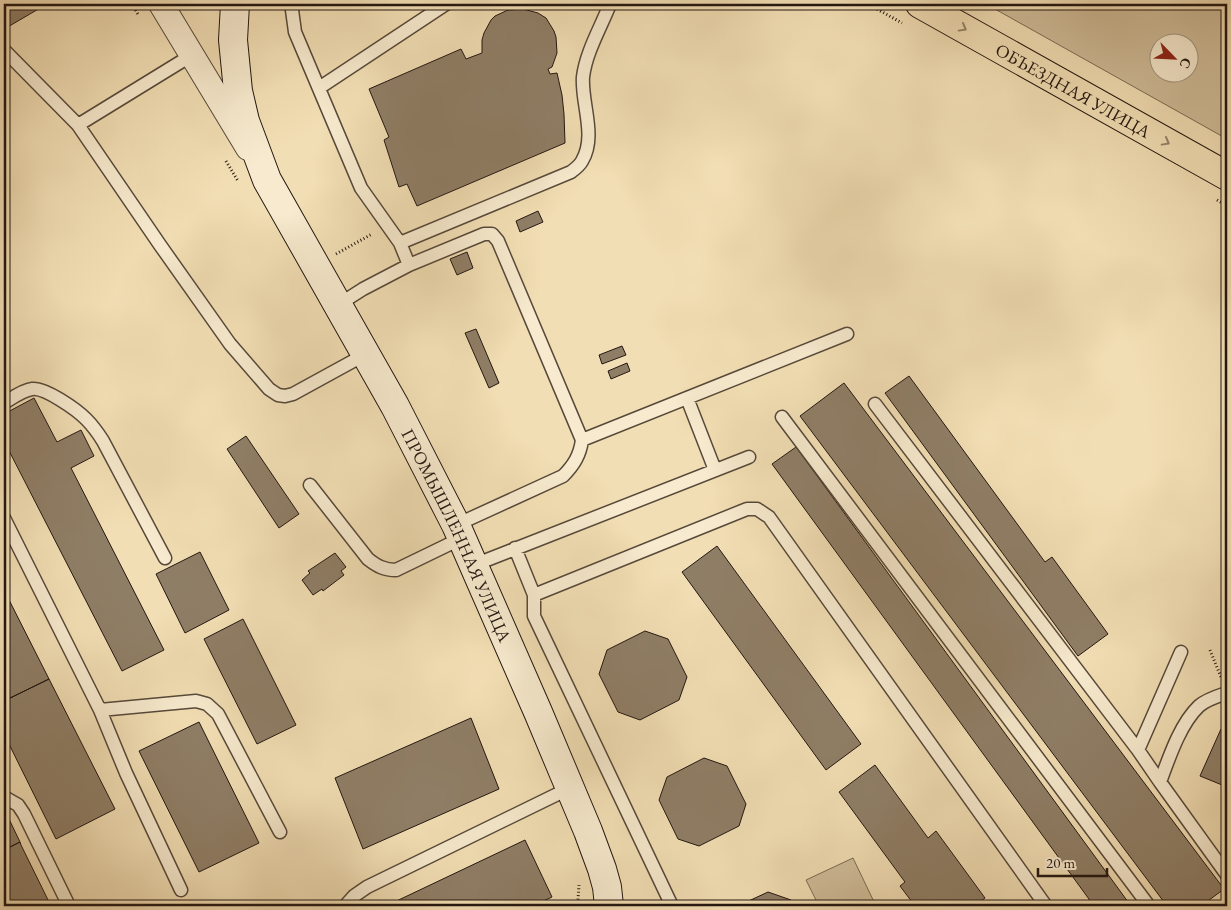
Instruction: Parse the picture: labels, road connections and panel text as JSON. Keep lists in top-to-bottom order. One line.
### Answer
{"streets":{"highway":["ОБЪЕЗДНАЯ УЛИЦА"],"main road":["ПРОМЫШЛЕННАЯ УЛИЦА"]},"one_way":["ОБЪЕЗДНАЯ УЛИЦА"],"scale_bar":"20 m","north":"bottom right"}
